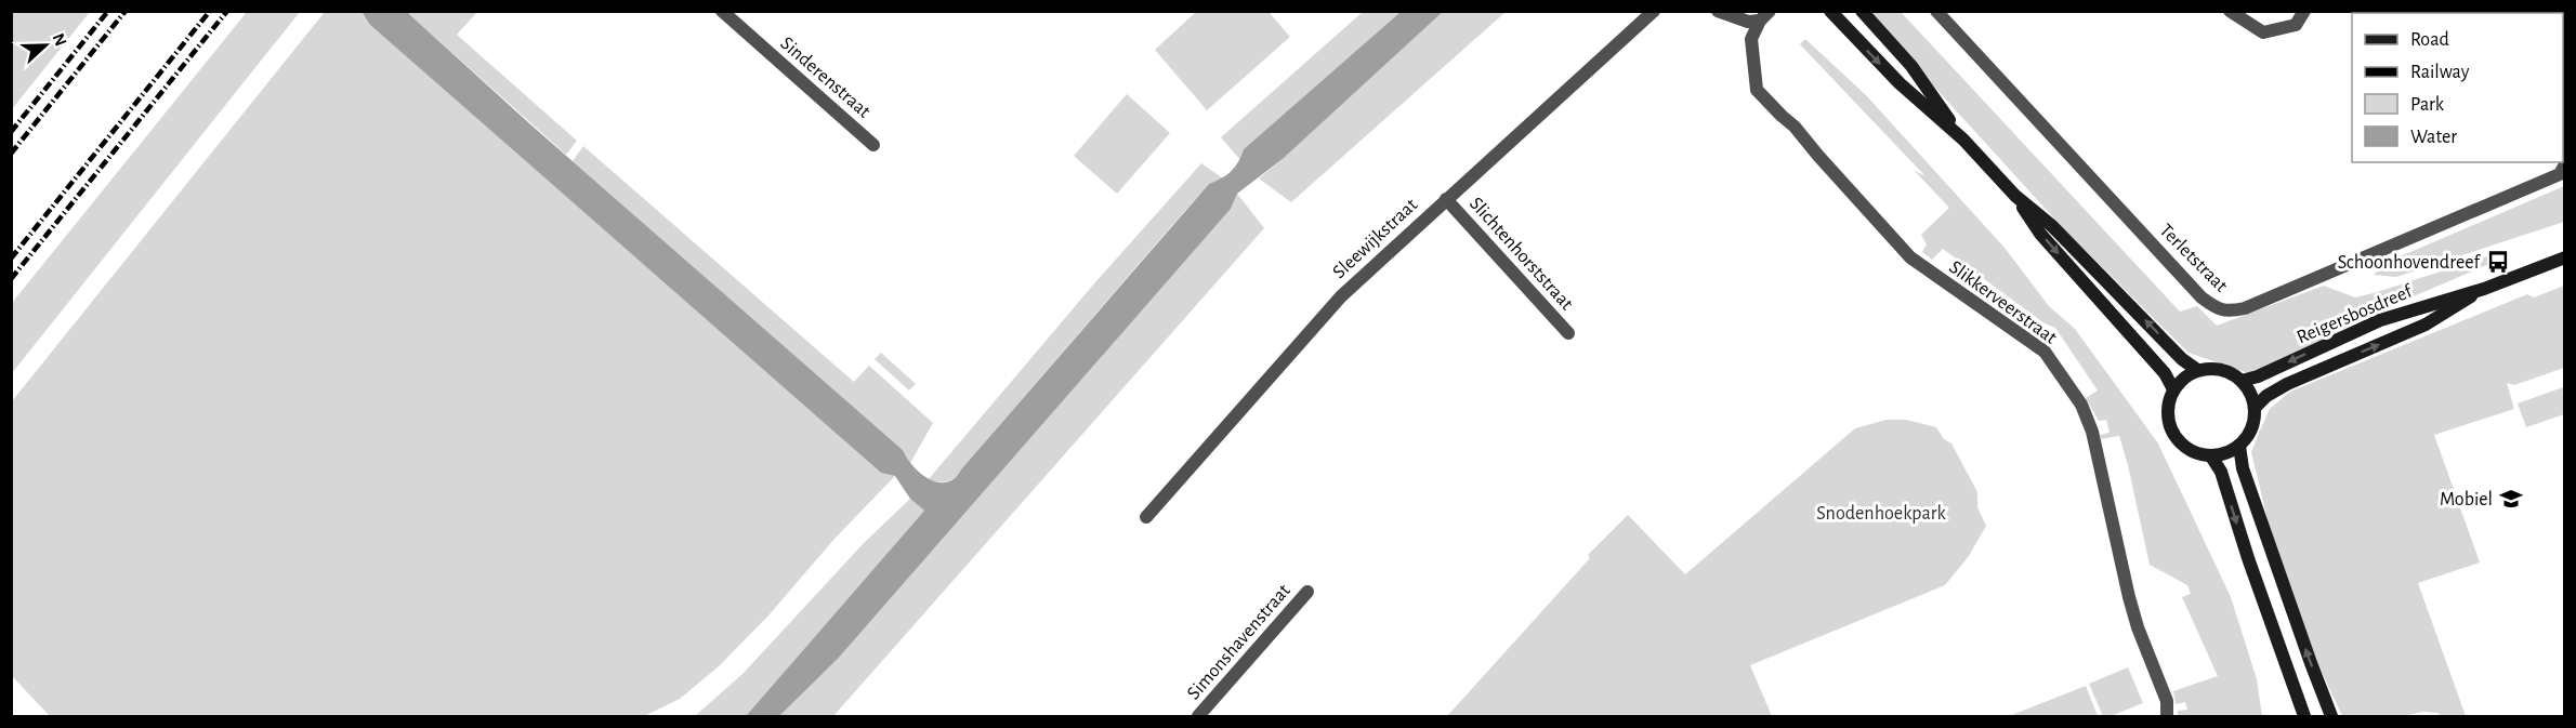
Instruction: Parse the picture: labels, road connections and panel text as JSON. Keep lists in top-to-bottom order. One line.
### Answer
{"streets":{"street":["Sinderenstraat","Sleewijkstraat","Slichtenhorststraat","Terletstraat","Slikkerveerstraat","Reigersbosdreef","Simonshavenstraat"]},"crossings":[["Sleewijkstraat","Slichtenhorststraat"]],"parks":["Snodenhoekpark"],"places":{"bus stop":["Schoonhovendreef"],"school or university":["Mobiel"]},"legend":["Road","Railway","Park","Water"],"north":"right"}
